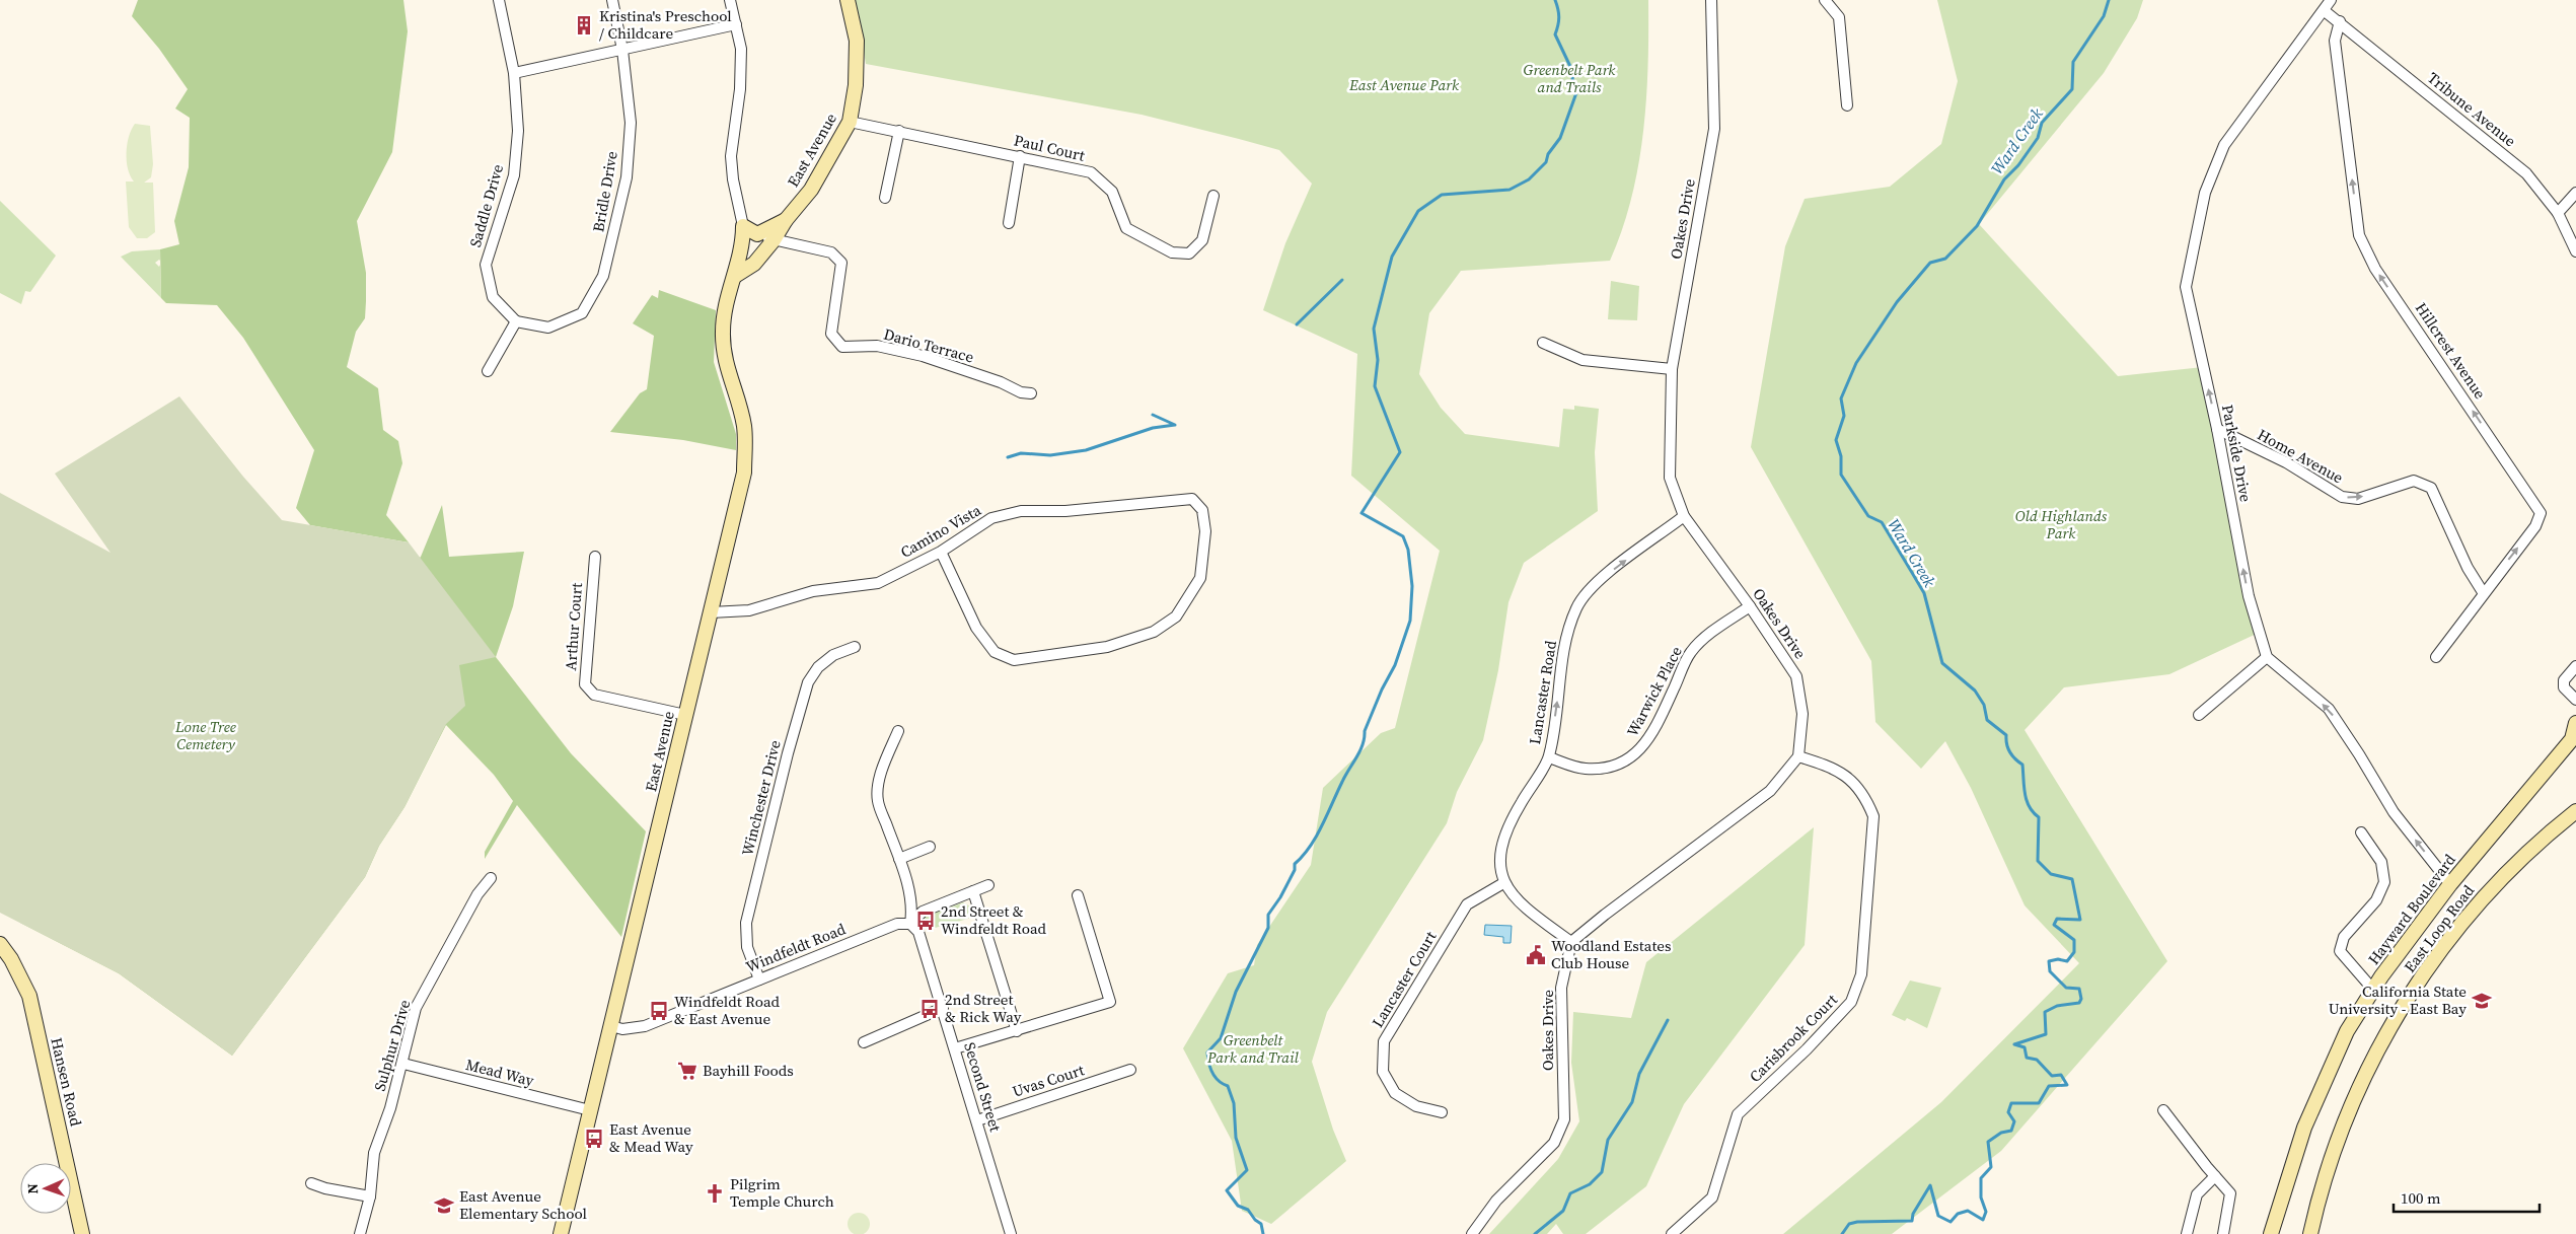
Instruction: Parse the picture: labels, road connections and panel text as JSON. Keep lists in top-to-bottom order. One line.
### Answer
{"streets":{"street":["Tribune Avenue","Paul Court","East Avenue","Bridle Drive","Saddle Drive","Oakes Drive","Dario Terrace","Hillcrest Avenue","Parkside Drive","Home Avenue","Camino Vista","Arthur Court","Warwick Place","Lancaster Road","Winchester Drive","Hayward Boulevard","East Loop Road","Windfeldt Road","Lancaster Court","Carisbrook Court","Sulphur Drive","Mead Way","Uvas Court","Hansen Road","Second Street"]},"crossings":[["Tribune Avenue","Hillcrest Avenue"],["Tribune Avenue","Parkside Drive"],["Paul Court","East Avenue"],["East Avenue","Dario Terrace"],["East Avenue","Camino Vista"],["East Avenue","Arthur Court"],["East Avenue","Windfeldt Road"],["East Avenue","Mead Way"],["Bridle Drive","Saddle Drive"],["Oakes Drive","Warwick Place"],["Oakes Drive","Lancaster Road"],["Oakes Drive","Carisbrook Court"],["Hillcrest Avenue","Home Avenue"],["Parkside Drive","Home Avenue"],["Warwick Place","Lancaster Road"],["Lancaster Road","Lancaster Court"],["Winchester Drive","Windfeldt Road"],["Windfeldt Road","Second Street"],["Sulphur Drive","Mead Way"],["Uvas Court","Second Street"]],"one_way":["Hillcrest Avenue","Parkside Drive","Home Avenue","Lancaster Road"],"water":["Ward Creek"],"parks":["Greenbelt Park and Trails","East Avenue Park","Old Highlands Park","Lone Tree Cemetery","Greenbelt Park and Trail"],"places":{"building":["Kristina's Preschool / Childcare"],"bus stop":["2nd Street & Windfeldt Road","2nd Street & Rick Way","Windfeldt Road & East Avenue","East Avenue & Mead Way"],"public building":["Woodland Estates Club House"],"school or university":["California State University - East Bay","East Avenue Elementary School"],"supermarket":["Bayhill Foods"],"church":["Pilgrim Temple Church"]},"scale_bar":"100 m","north":"left"}
